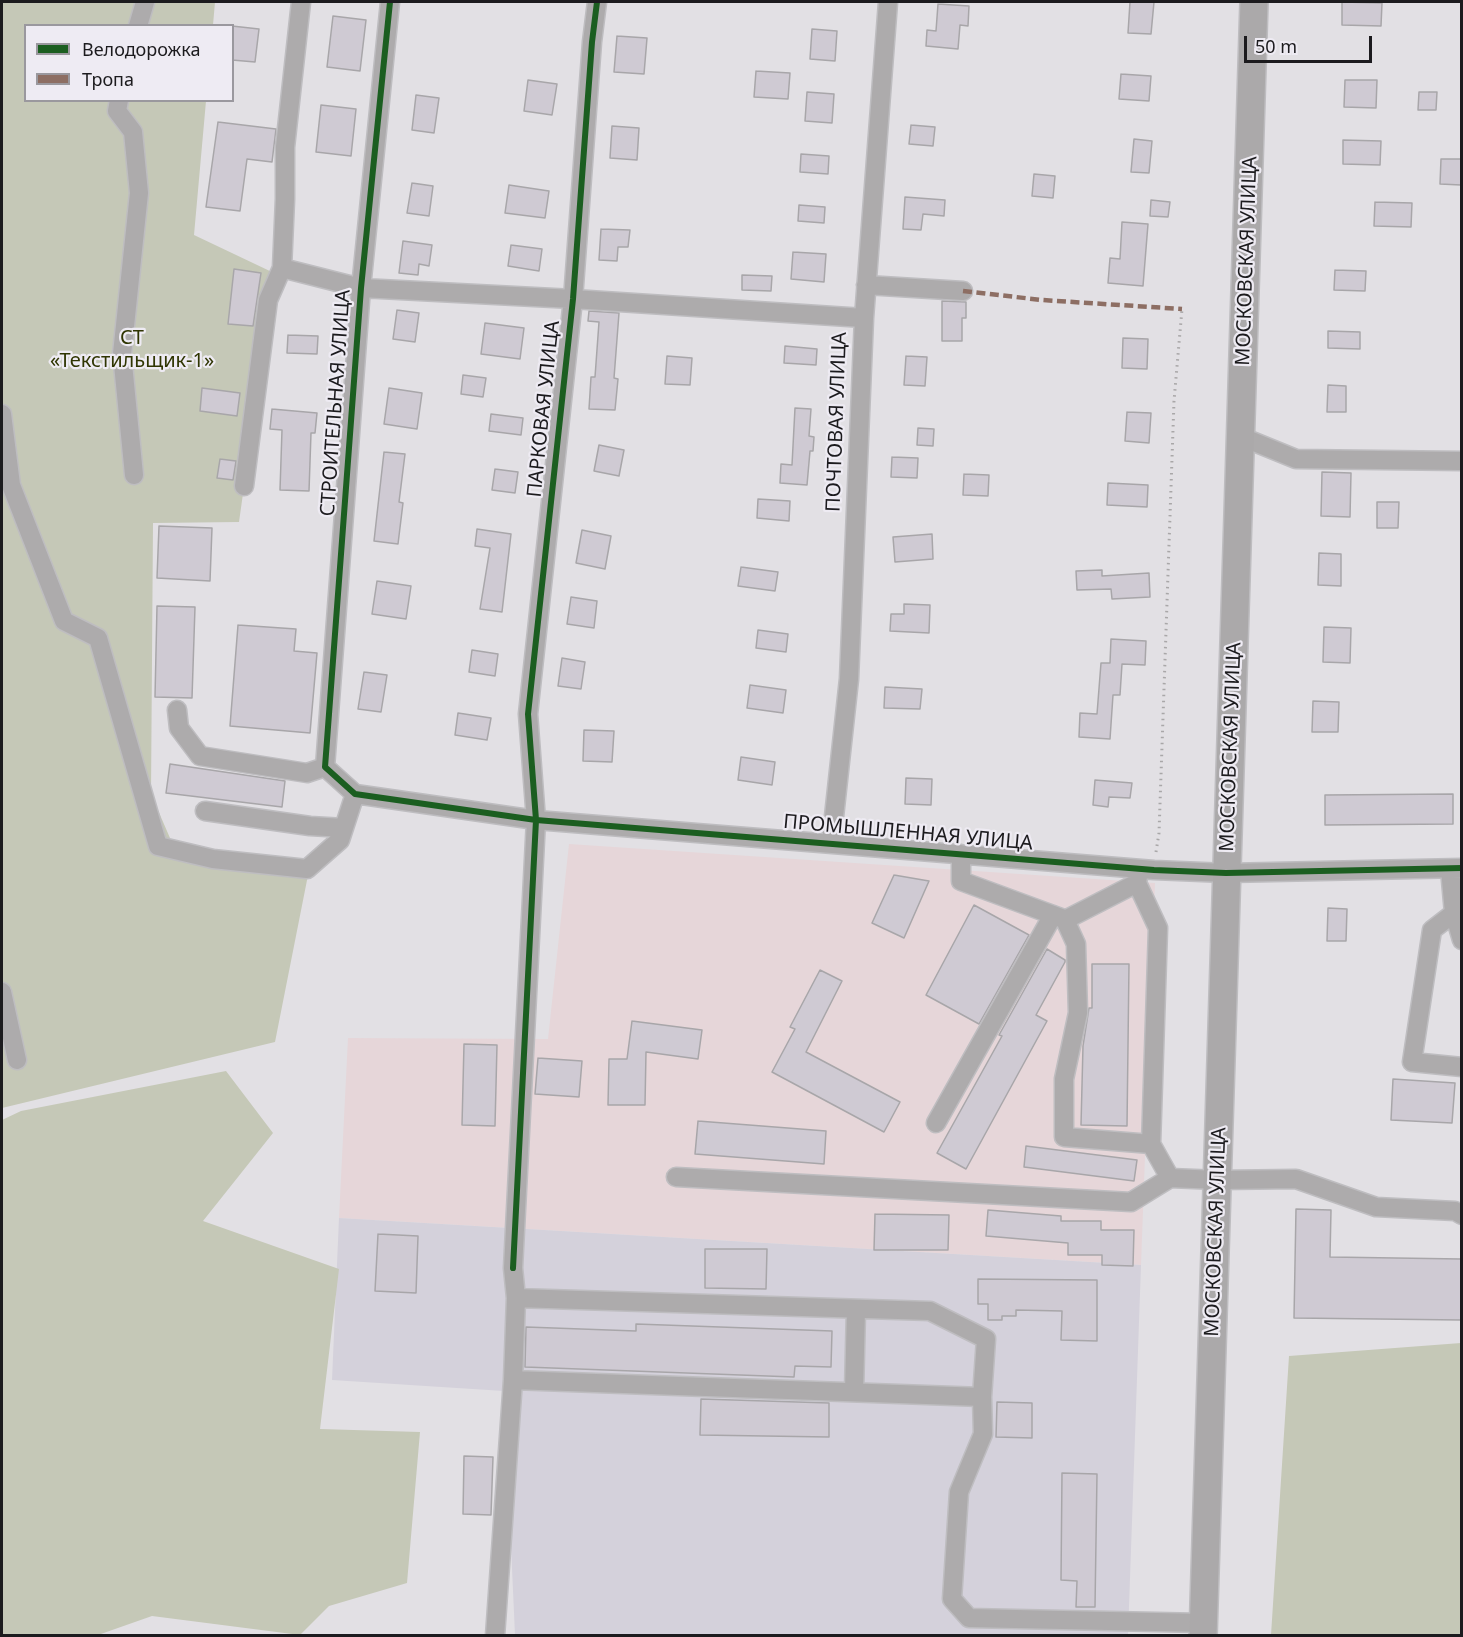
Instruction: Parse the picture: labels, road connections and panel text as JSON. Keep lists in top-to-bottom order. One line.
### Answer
{"streets":{"highway":["МОСКОВСКАЯ УЛИЦА"],"street":["СТРОИТЕЛЬНАЯ УЛИЦА","ПАРКОВАЯ УЛИЦА","ПОЧТОВАЯ УЛИЦА","ПРОМЫШЛЕННАЯ УЛИЦА"]},"crossings":[["МОСКОВСКАЯ УЛИЦА","ПРОМЫШЛЕННАЯ УЛИЦА"],["ПАРКОВАЯ УЛИЦА","ПРОМЫШЛЕННАЯ УЛИЦА"],["ПОЧТОВАЯ УЛИЦА","ПРОМЫШЛЕННАЯ УЛИЦА"]],"parks":["СТ «Текстильщик-1»"],"legend":["Велодорожка","Тропа"],"scale_bar":"50 m"}
